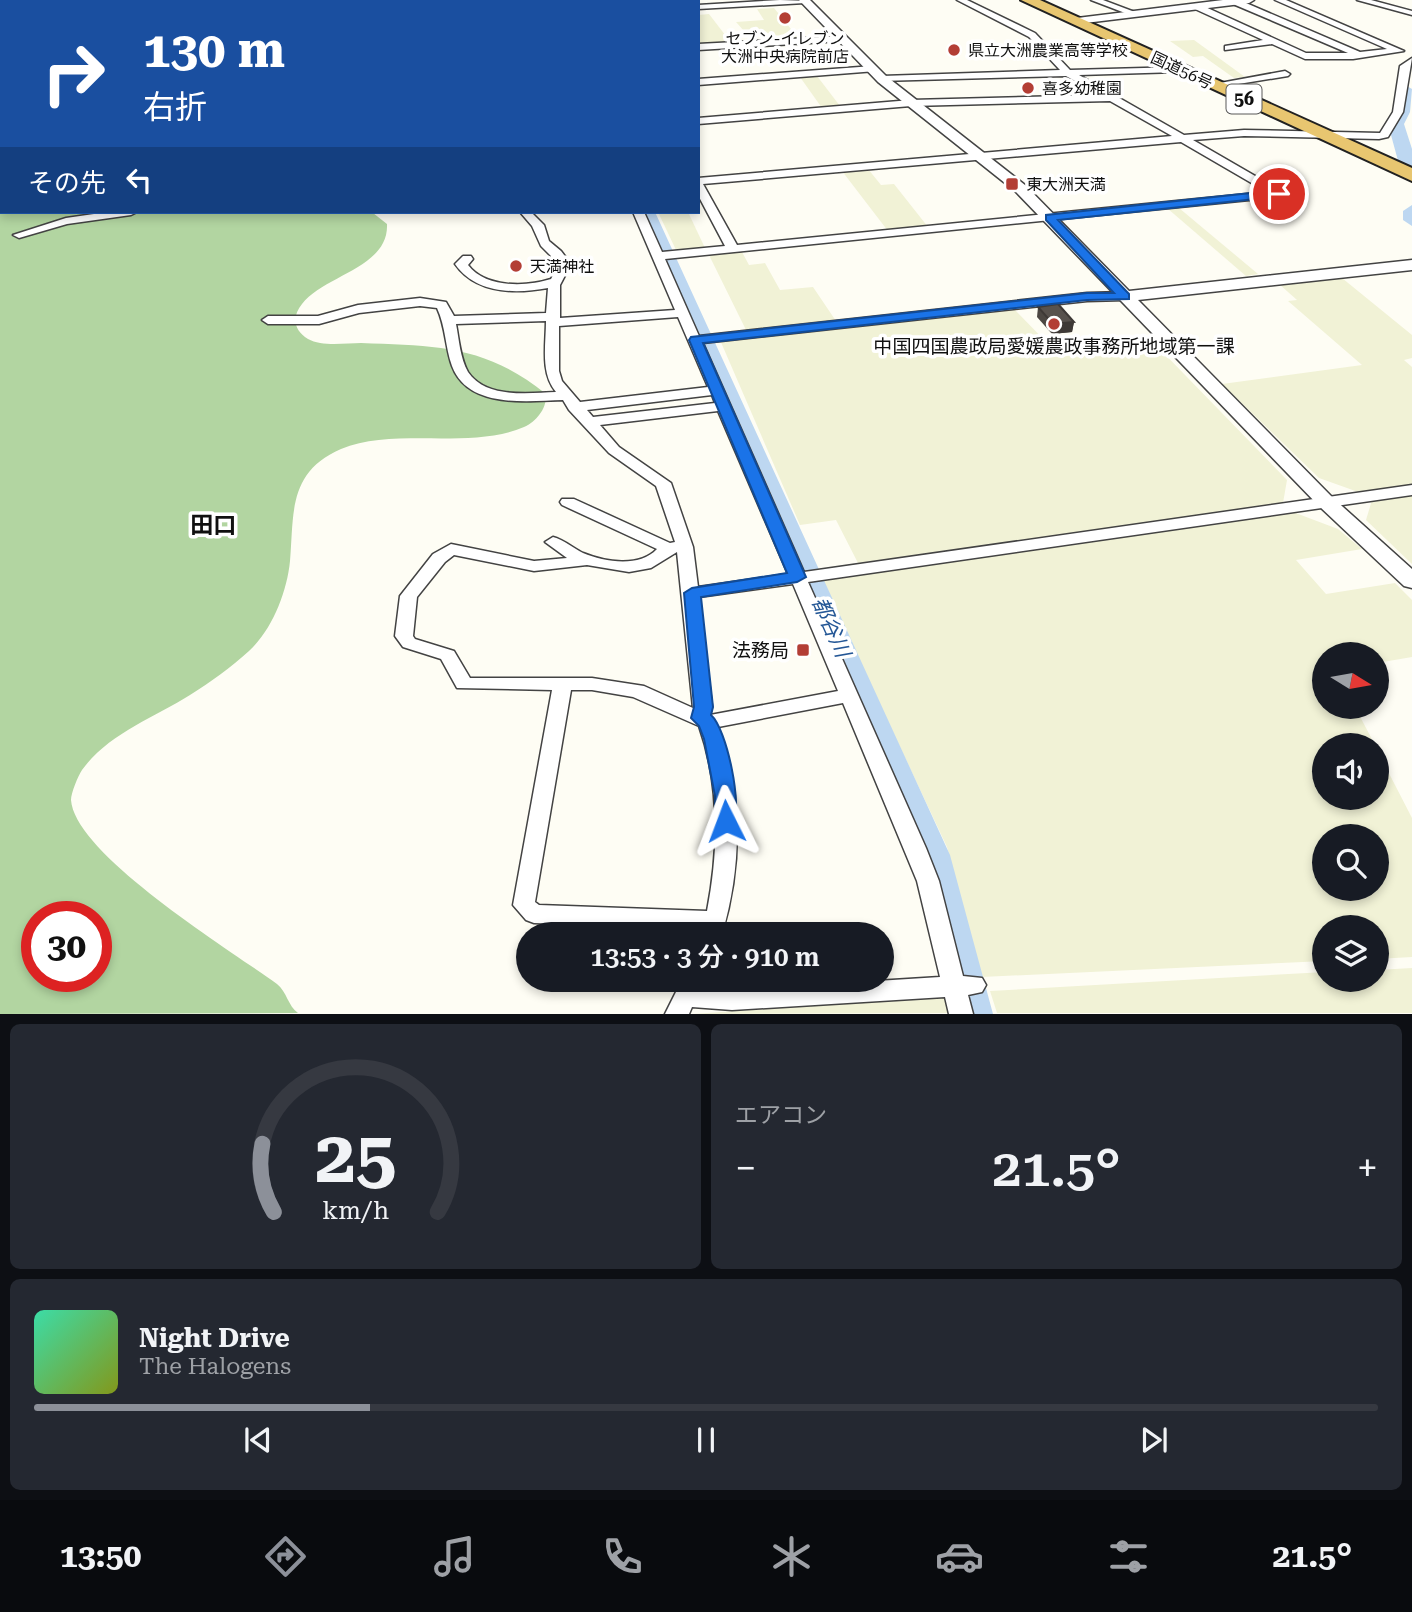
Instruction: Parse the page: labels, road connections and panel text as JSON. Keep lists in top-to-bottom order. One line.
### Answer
{"streets":{"highway":["国道56号","56"]},"districts":["田口"],"water":["都谷川"],"places":{"other":["セブン-イレブン 大洲中央病院前店","県立大洲農業高等学校","喜多幼稚園","天満神社","中国四国農政局愛媛農政事務所地域第一課"],"transit":["東大洲天満","法務局"]},"north":"right","page":{"turn":["130 m","右折"],"then":"その先","limit":"30","trip":"13:53 · 3 分 · 910 m","tile":"エアコン","heat":["−","21.5°","+"],"song":["Night Drive","The Halogens"],"tabs":["13:50","21.5°"],"gauge":["25","km/h"]}}
